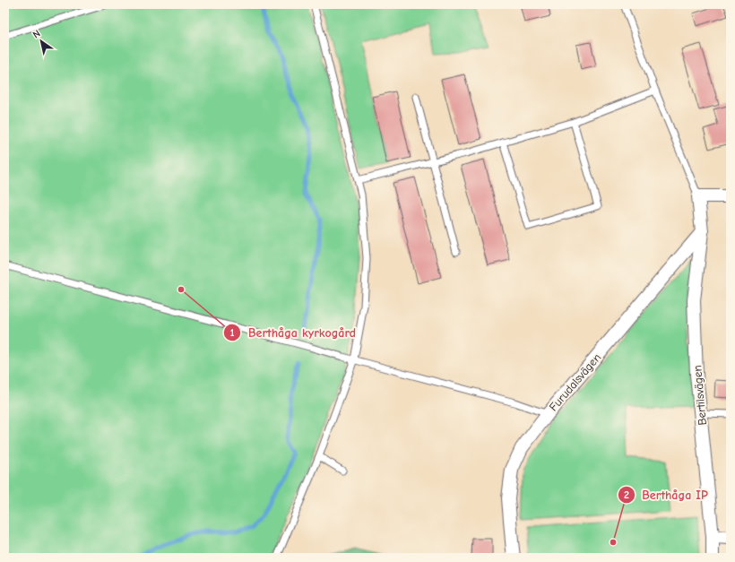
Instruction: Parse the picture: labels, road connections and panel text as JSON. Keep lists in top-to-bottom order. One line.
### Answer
{"streets":{"street":["Furudalsvägen","Bertilsvägen"]},"crossings":[["Furudalsvägen","Bertilsvägen"]],"places":["Berthåga kyrkogård","Berthåga IP"],"north":"top left"}
